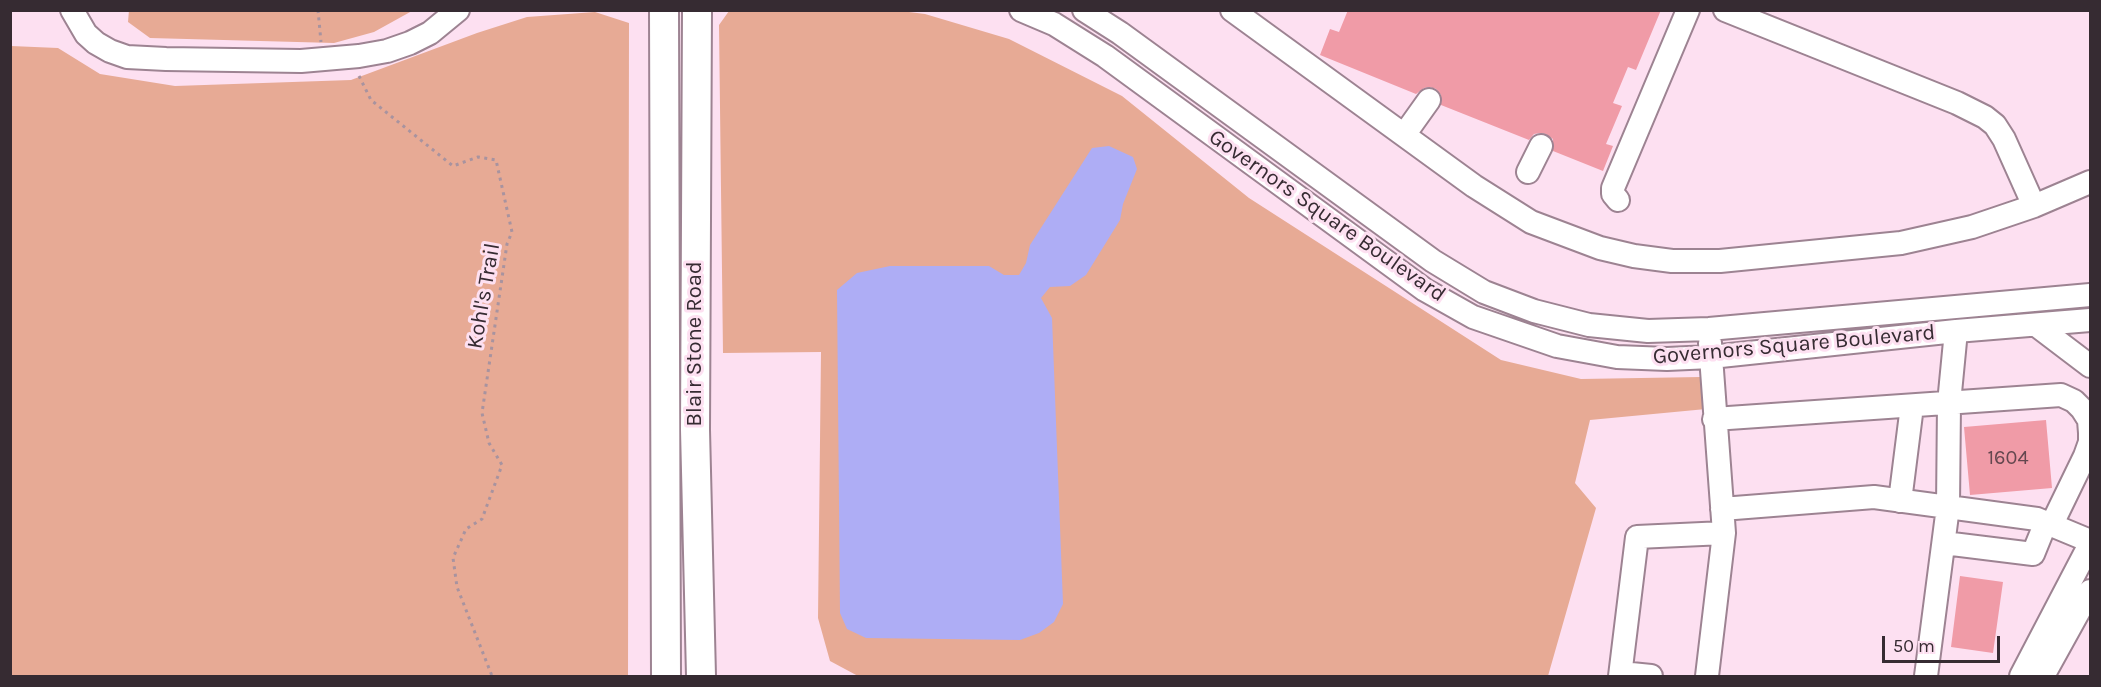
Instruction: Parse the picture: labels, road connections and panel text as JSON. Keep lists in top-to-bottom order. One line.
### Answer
{"streets":{"main road":["Blair Stone Road"],"street":["Governors Square Boulevard"],"path":["Kohl's Trail"]},"house_numbers":["1604"],"scale_bar":"50 m"}
